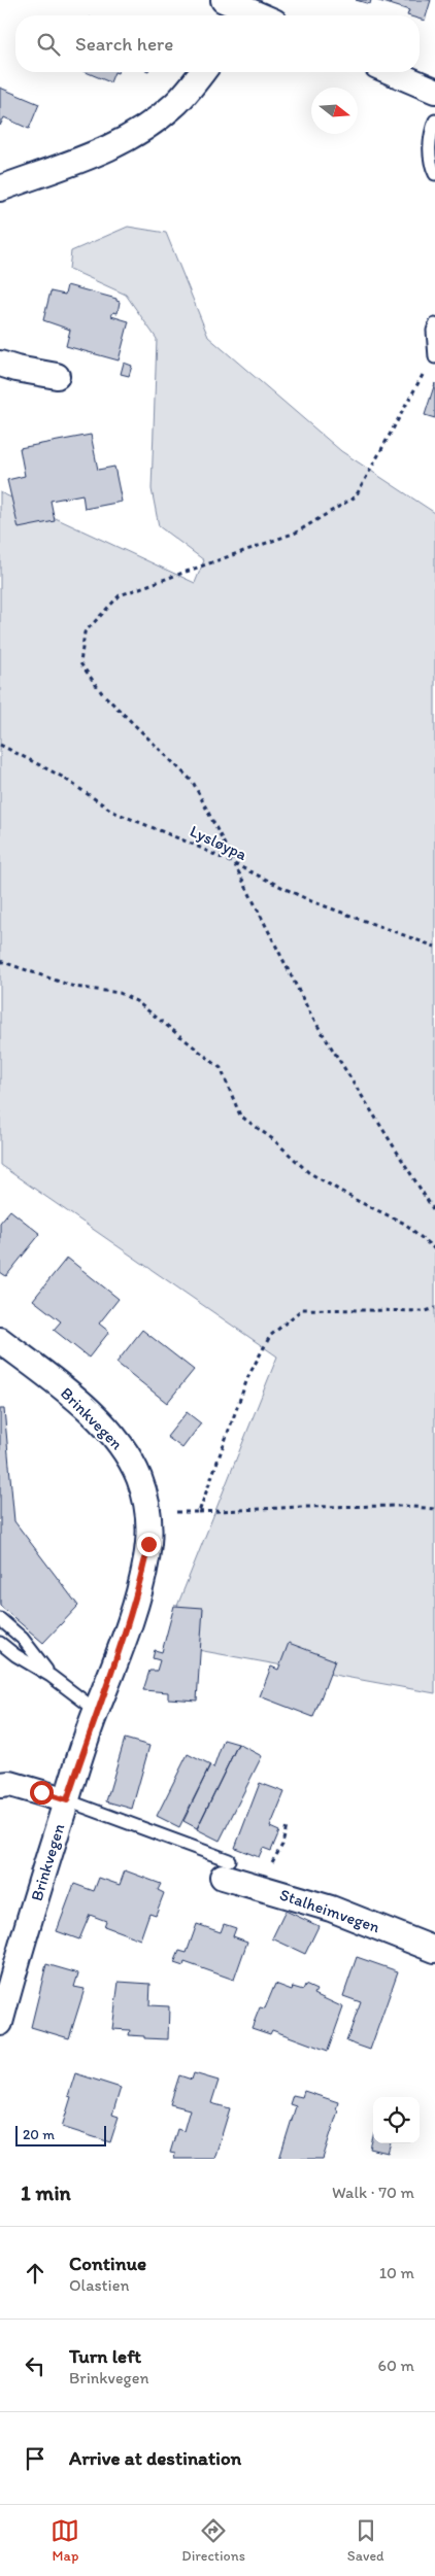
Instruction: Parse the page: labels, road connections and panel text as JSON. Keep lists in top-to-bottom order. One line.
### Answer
{"streets":{"street":["Brinkvegen","Stalheimvegen"],"path":["Lysløypa"]},"scale_bar":"20 m","north":"right","page":{"search":"Search here","scale":"20 m","heading":["1 min","Walk · 70 m"],"list":[["Continue","Olastien","10 m"],["Turn left","Brinkvegen","60 m"],"Arrive at destination"],"nav":["Map","Directions","Saved"]}}
